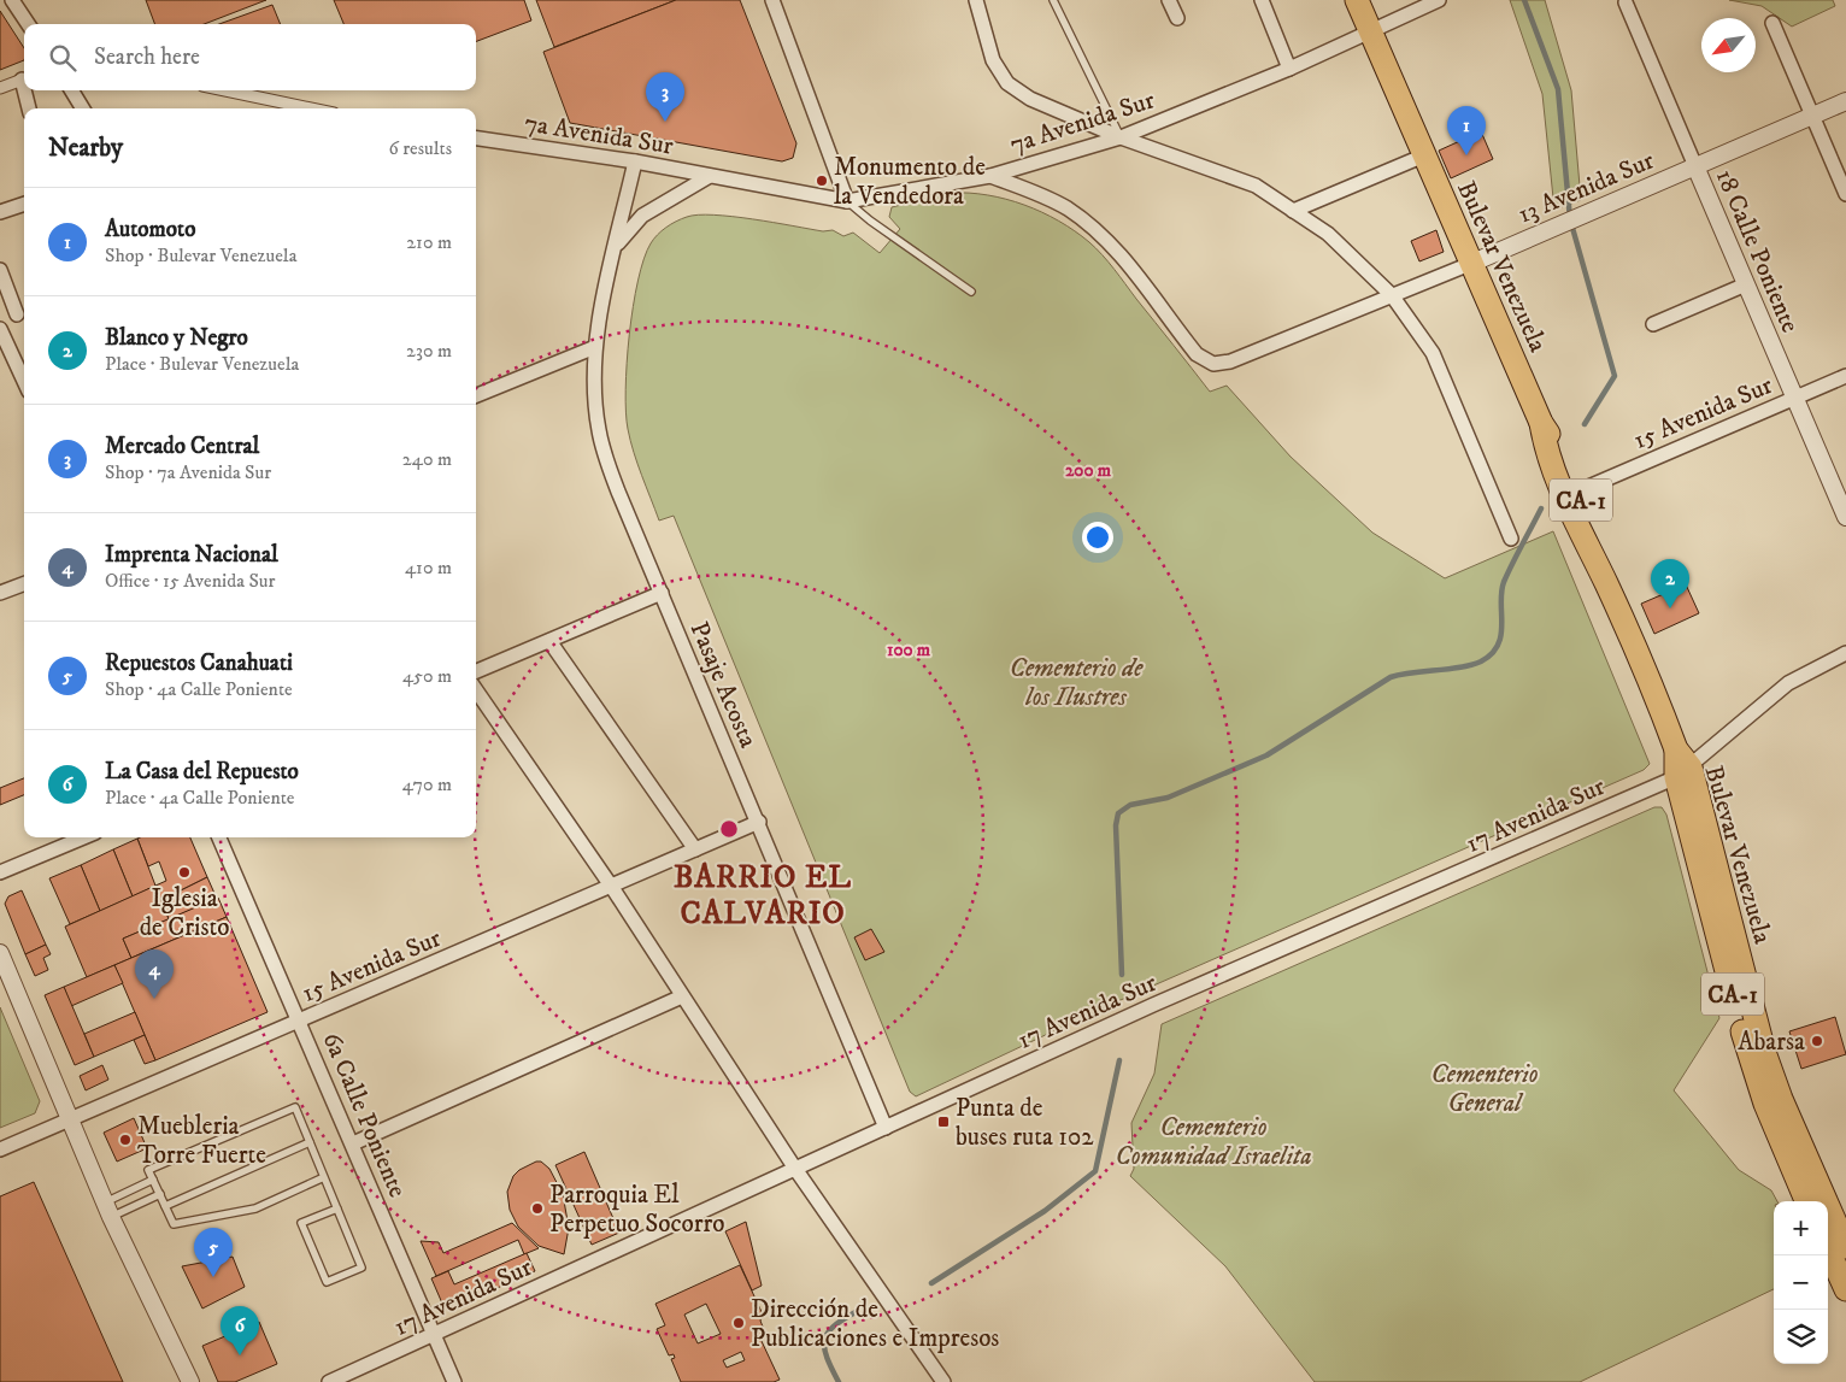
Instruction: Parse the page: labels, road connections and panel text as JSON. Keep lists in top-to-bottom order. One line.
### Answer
{"streets":{"highway":["Bulevar Venezuela","CA-1"],"street":["7a Avenida Sur","13 Avenida Sur","18 Calle Poniente","15 Avenida Sur","Pasaje Acosta","17 Avenida Sur","6a Calle Poniente"]},"crossings":[["7a Avenida Sur","13 Avenida Sur"],["7a Avenida Sur","Bulevar Venezuela"],["7a Avenida Sur","Pasaje Acosta"],["13 Avenida Sur","18 Calle Poniente"],["13 Avenida Sur","Bulevar Venezuela"],["18 Calle Poniente","15 Avenida Sur"],["Bulevar Venezuela","15 Avenida Sur"],["Bulevar Venezuela","17 Avenida Sur"],["15 Avenida Sur","Pasaje Acosta"],["15 Avenida Sur","6a Calle Poniente"],["Pasaje Acosta","17 Avenida Sur"],["17 Avenida Sur","6a Calle Poniente"]],"districts":["BARRIO EL CALVARIO"],"parks":["Cementerio de los Ilustres","Cementerio General","Cementerio Comunidad Israelita"],"places":{"other":["Monumento de la Vendedora","Iglesia de Cristo","Abarsa","Muebleria Torre Fuerte","Parroquia El Perpetuo Socorro","Dirección de Publicaciones e Impresos"],"transit":["Punta de buses ruta 102"]},"north":"bottom left","page":{"search":"Search here","pins":["3","1","2","4","5","6"],"heading":["Nearby","6 results"],"list":[{"mark":"1","name":"Automoto","note":"Shop · Bulevar Venezuela","value":"210 m"},{"mark":"2","name":"Blanco y Negro","note":"Place · Bulevar Venezuela","value":"230 m"},{"mark":"3","name":"Mercado Central","note":"Shop · 7a Avenida Sur","value":"240 m"},{"mark":"4","name":"Imprenta Nacional","note":"Office · 15 Avenida Sur","value":"410 m"},{"mark":"5","name":"Repuestos Canahuati","note":"Shop · 4a Calle Poniente","value":"450 m"},{"mark":"6","name":"La Casa del Repuesto","note":"Place · 4a Calle Poniente","value":"470 m"}],"map_buttons":["+","−"]},"rings":["200 m","100 m"]}
